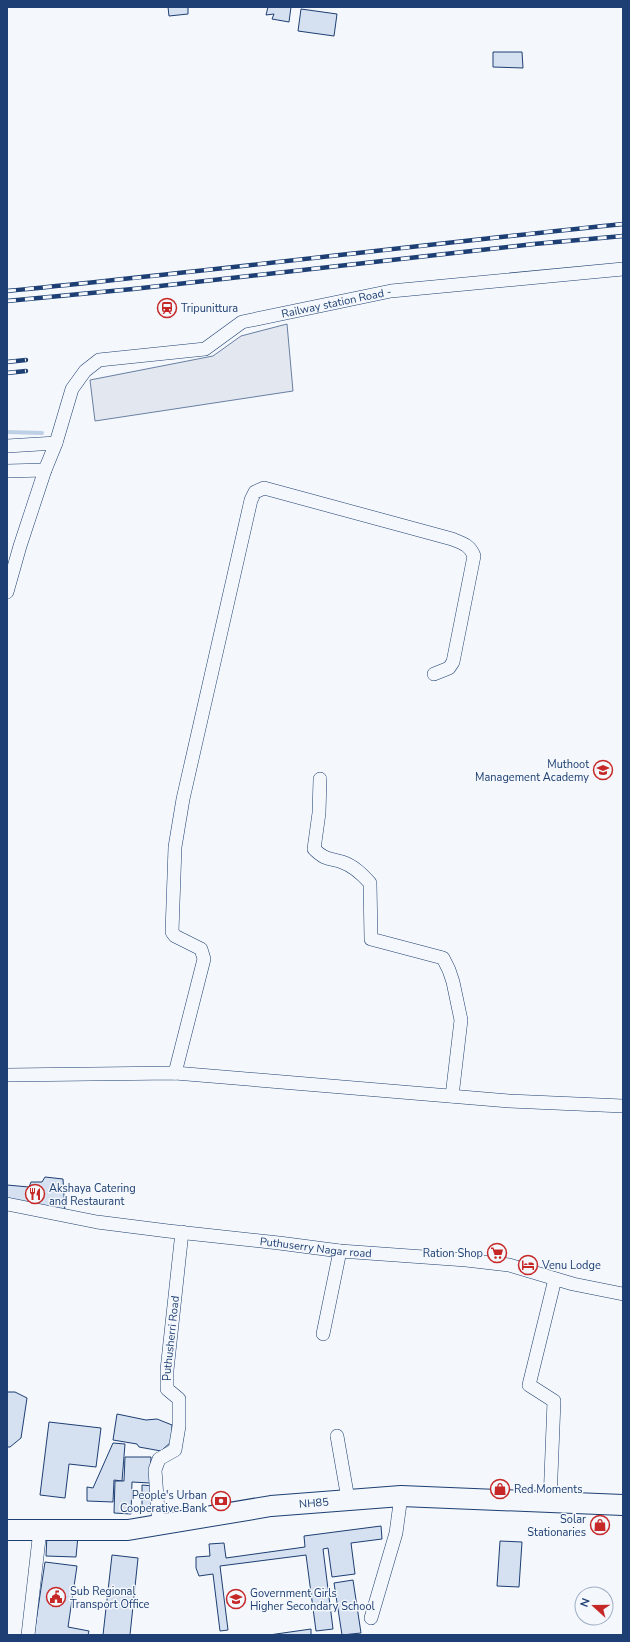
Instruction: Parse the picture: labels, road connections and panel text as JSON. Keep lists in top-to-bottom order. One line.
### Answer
{"streets":{"main road":["NH85"],"street":["Railway station Road -","Puthuserry Nagar road","Puthusherri Road"]},"crossings":[["Puthuserry Nagar road","Puthusherri Road"],["Puthusherri Road","NH85"]],"places":{"station":["Tripunittura"],"school or university":["Muthoot Management Academy","Government Girls Higher Secondary School"],"restaurant":["Akshaya Catering and Restaurant"],"supermarket":["Ration Shop"],"hotel":["Venu Lodge"],"shop":["Red Moments","Solar Stationaries"],"bank":["People's Urban Cooperative Bank"],"public building":["Sub Regional Transport Office"]},"north":"left"}
